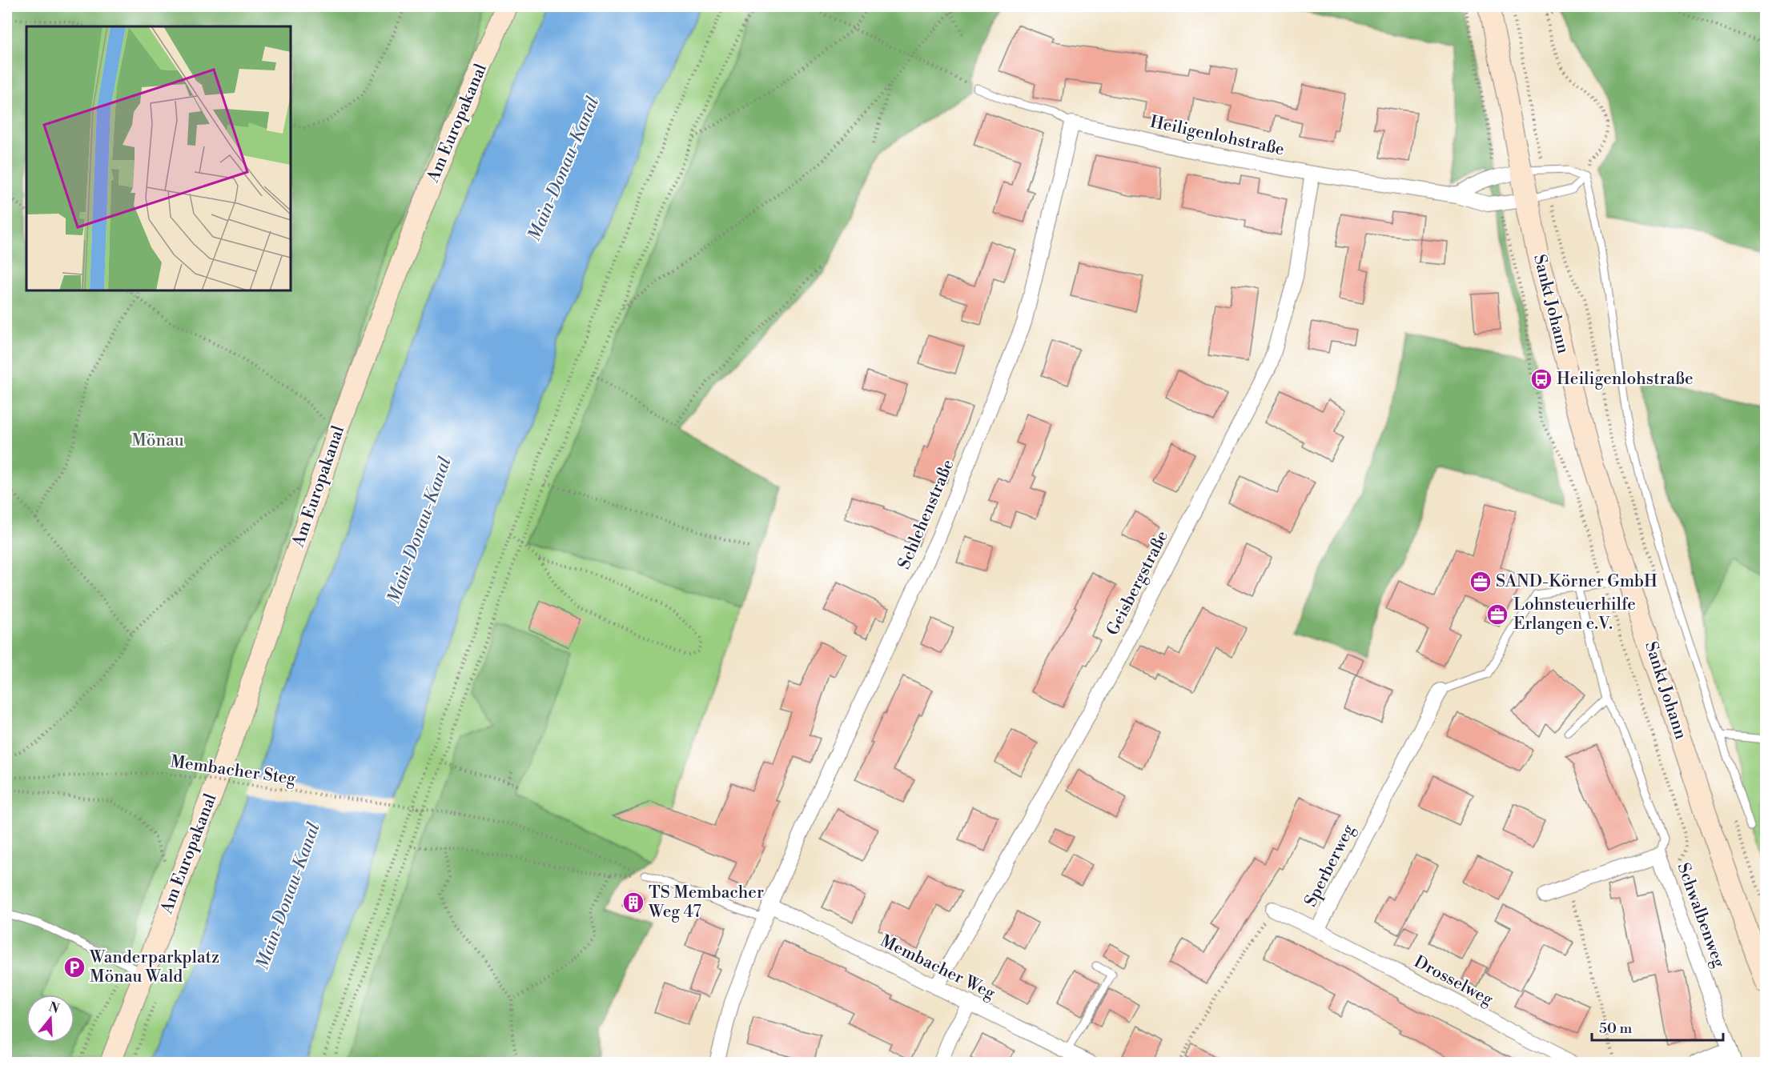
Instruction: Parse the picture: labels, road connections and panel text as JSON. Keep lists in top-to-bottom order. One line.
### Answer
{"streets":{"main road":["Am Europakanal","Sankt Johann"],"street":["Heiligenlohstraße","Schlehenstraße","Geisbergstraße","Sperberweg","Schwalbenweg","Membacher Weg","Drosselweg"],"path":["Membacher Steg"]},"crossings":[["Heiligenlohstraße","Sankt Johann"],["Heiligenlohstraße","Schlehenstraße"],["Heiligenlohstraße","Geisbergstraße"],["Schlehenstraße","Membacher Weg"],["Geisbergstraße","Membacher Weg"],["Sperberweg","Drosselweg"]],"water":["Main-Donau-Kanal"],"parks":["Mönau"],"places":{"bus stop":["Heiligenlohstraße"],"office":["SAND-Körner GmbH","Lohnsteuerhilfe Erlangen e.V."],"building":["TS Membacher Weg 47"],"parking":["Wanderparkplatz Mönau Wald"]},"scale_bar":"50 m","north":"top"}
